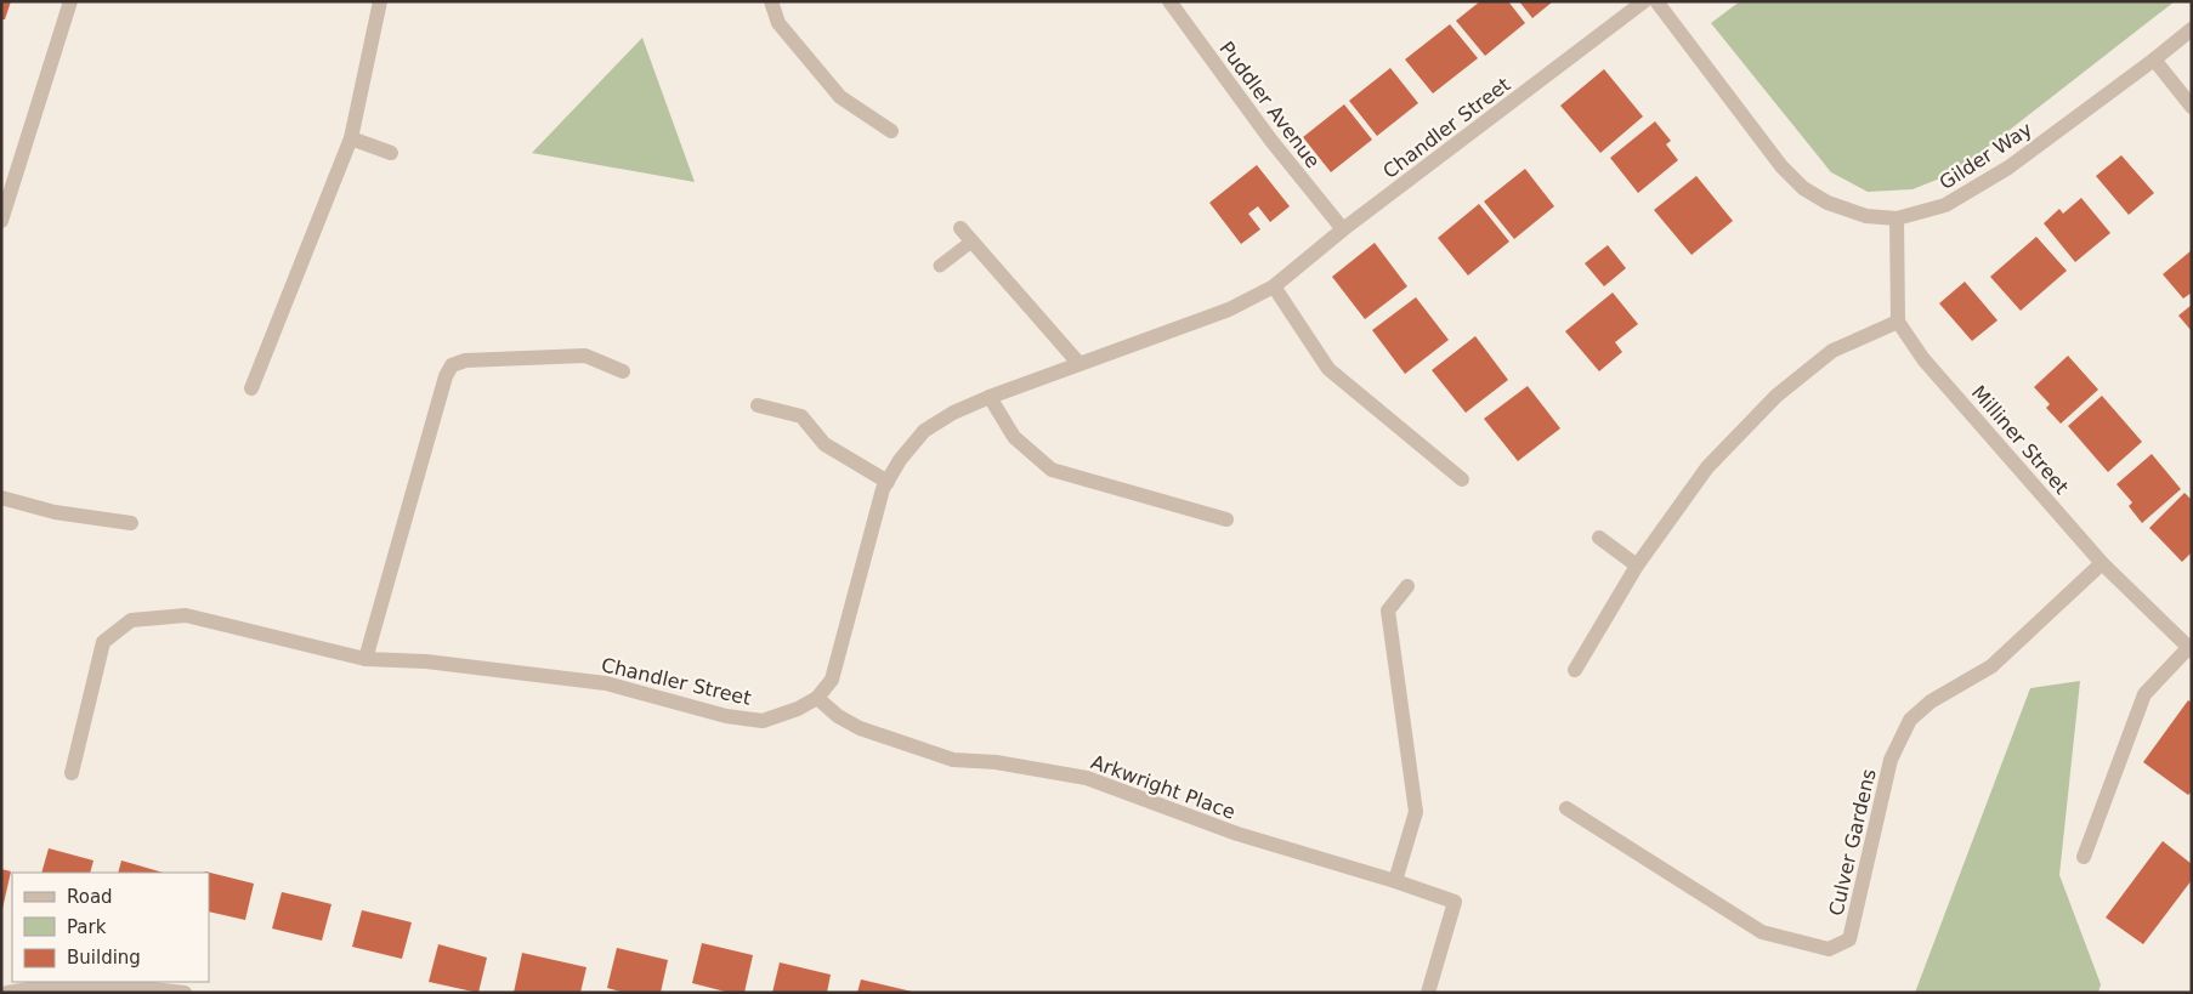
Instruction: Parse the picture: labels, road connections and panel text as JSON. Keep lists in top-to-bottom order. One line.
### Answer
{"streets":{"street":["Puddler Avenue","Chandler Street","Gilder Way","Milliner Street","Arkwright Place","Culver Gardens"]},"crossings":[["Puddler Avenue","Chandler Street"],["Chandler Street","Arkwright Place"],["Milliner Street","Culver Gardens"]],"legend":["Road","Park","Building"]}
